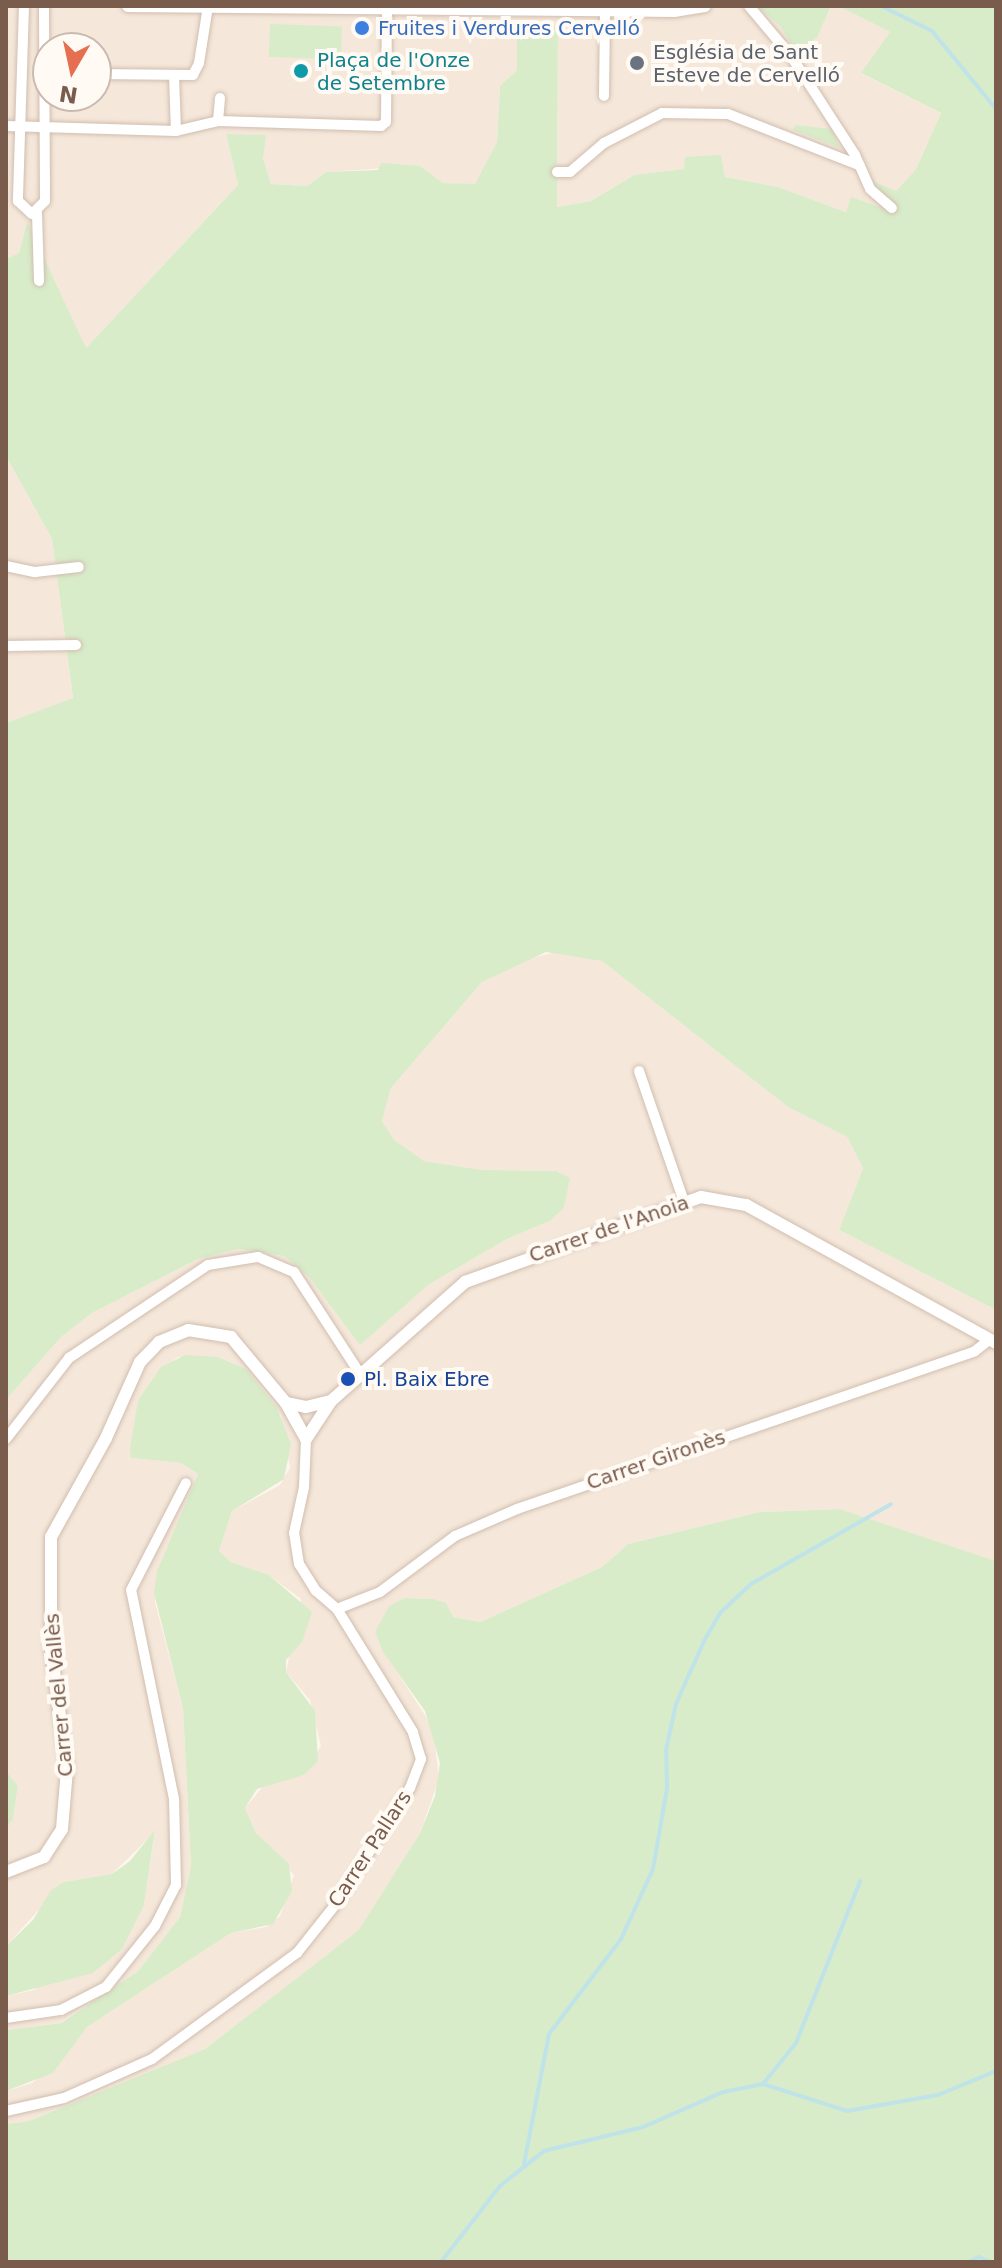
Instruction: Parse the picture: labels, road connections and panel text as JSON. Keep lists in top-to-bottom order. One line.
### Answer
{"streets":{"street":["Carrer de l'Anoia","Carrer Gironès","Carrer del Vallès","Carrer Pallars"]},"crossings":[["Carrer de l'Anoia","Carrer Gironès"],["Carrer de l'Anoia","Carrer del Vallès"],["Carrer de l'Anoia","Carrer Pallars"],["Carrer Gironès","Carrer Pallars"],["Carrer del Vallès","Carrer Pallars"]],"places":["Fruites i Verdures Cervelló","Església de Sant Esteve de Cervelló","Plaça de l'Onze de Setembre","Pl. Baix Ebre"],"north":"bottom"}
